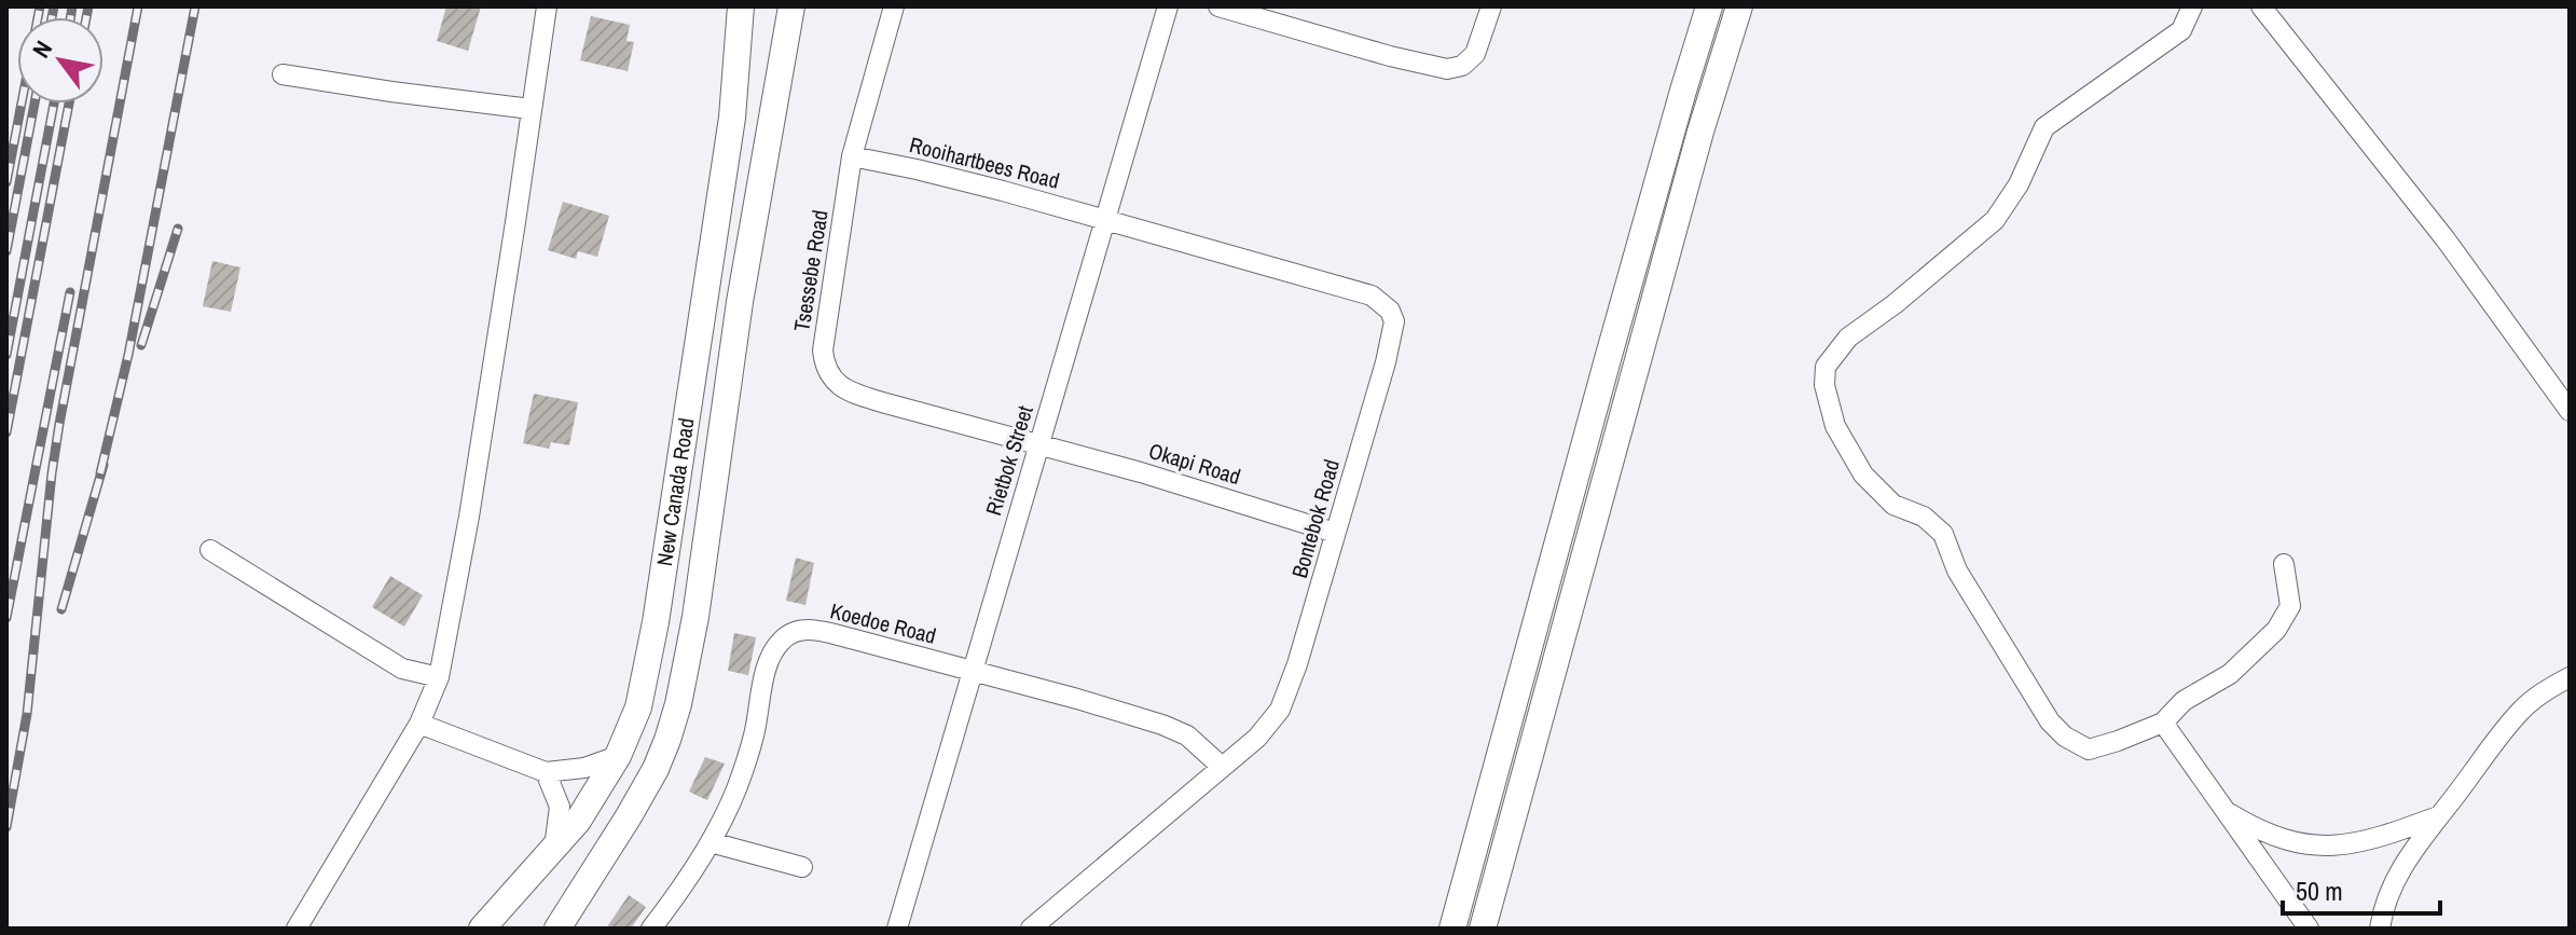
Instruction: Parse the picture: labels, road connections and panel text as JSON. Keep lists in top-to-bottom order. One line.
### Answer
{"streets":{"main road":["New Canada Road"],"street":["Rooihartbees Road","Tsessebe Road","Rietbok Street","Okapi Road","Bontebok Road","Koedoe Road"]},"crossings":[["Rooihartbees Road","Tsessebe Road"],["Rooihartbees Road","Rietbok Street"],["Rooihartbees Road","Bontebok Road"],["Tsessebe Road","Rietbok Street"],["Tsessebe Road","Okapi Road"],["Rietbok Street","Okapi Road"],["Rietbok Street","Bontebok Road"],["Rietbok Street","Koedoe Road"],["Okapi Road","Bontebok Road"],["Bontebok Road","Koedoe Road"]],"scale_bar":"50 m","north":"top left"}
